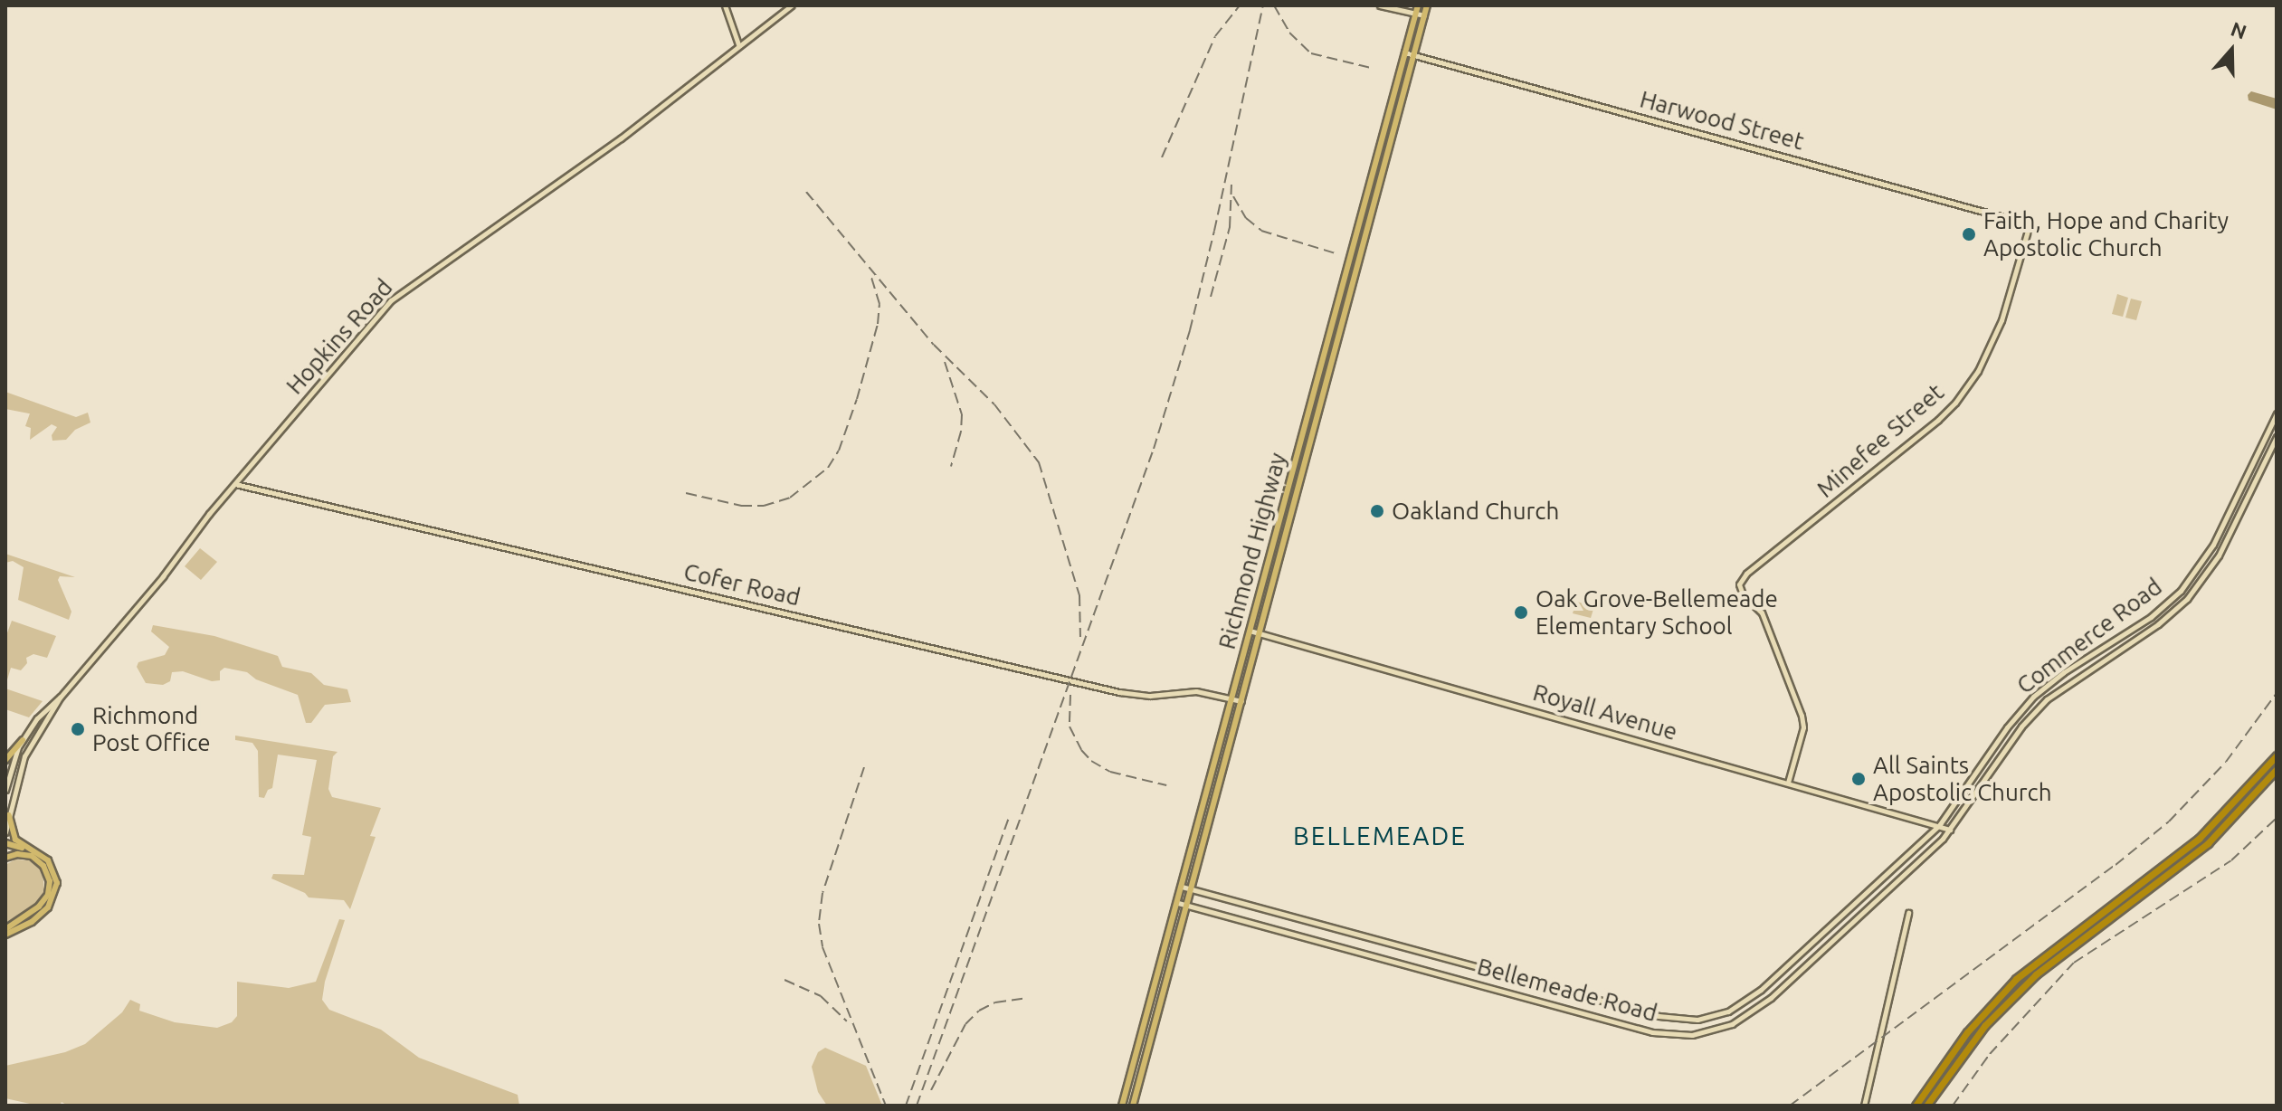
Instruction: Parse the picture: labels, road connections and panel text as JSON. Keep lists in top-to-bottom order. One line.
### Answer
{"streets":{"main road":["Harwood Street","Hopkins Road","Minefee Street","Richmond Highway","Cofer Road","Commerce Road","Royall Avenue","Bellemeade Road"]},"crossings":[["Harwood Street","Minefee Street"],["Harwood Street","Richmond Highway"],["Hopkins Road","Cofer Road"],["Minefee Street","Royall Avenue"],["Richmond Highway","Cofer Road"],["Richmond Highway","Royall Avenue"],["Richmond Highway","Bellemeade Road"],["Commerce Road","Royall Avenue"],["Commerce Road","Bellemeade Road"]],"districts":["BELLEMEADE"],"places":["Faith, Hope and Charity Apostolic Church","Oakland Church","Oak Grove-Bellemeade Elementary School","Richmond Post Office","All Saints Apostolic Church"],"north":"top"}
